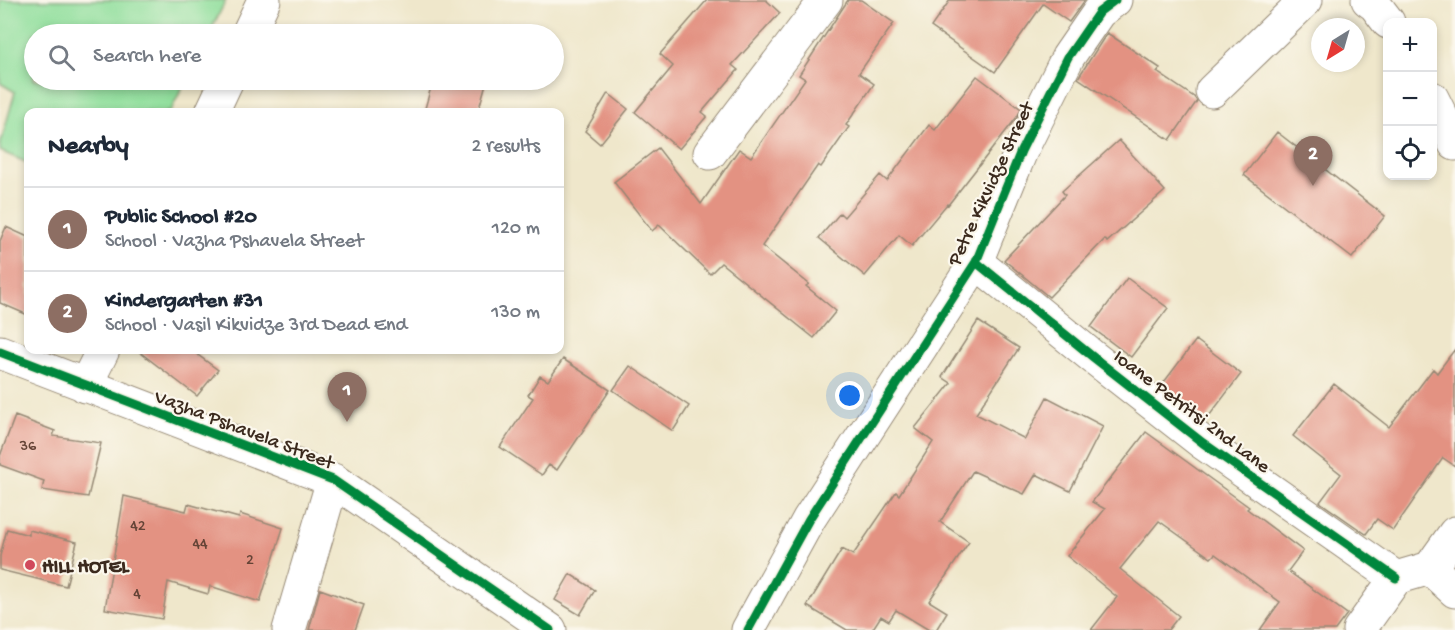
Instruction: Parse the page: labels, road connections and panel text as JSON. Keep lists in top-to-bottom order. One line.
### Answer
{"streets":{"street":["Petre Kikvidze Street","Ioane Petritsi 2nd Lane","Vazha Pshavela Street"]},"crossings":[["Petre Kikvidze Street","Ioane Petritsi 2nd Lane"]],"places":["HILL HOTEL"],"house_numbers":["36","42","44","2","4"],"north":"bottom left","page":{"map_buttons":["+","−"],"search":"Search here","heading":["Nearby","2 results"],"pins":["2","1"],"list":[{"mark":"1","name":"Public School #20","note":"School · Vazha Pshavela Street","value":"120 m"},{"mark":"2","name":"Kindergarten #31","note":"School · Vasil Kikvidze 3rd Dead End","value":"130 m"}]}}
